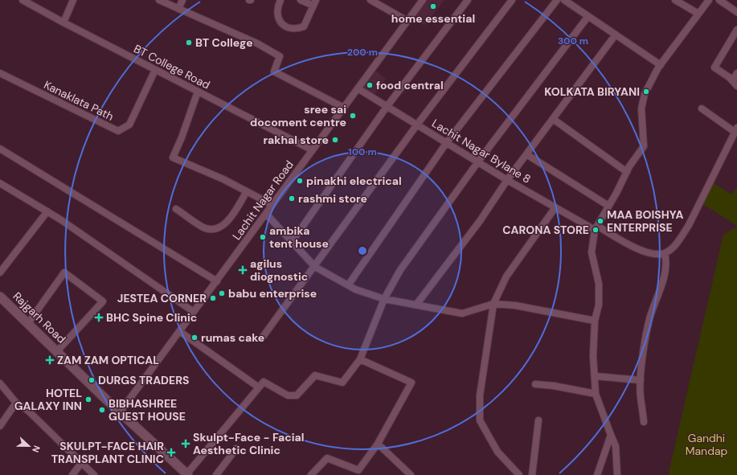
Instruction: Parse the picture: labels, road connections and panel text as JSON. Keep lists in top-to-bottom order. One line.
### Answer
{"streets":{"main road":["Rajgarh Road"],"street":["BT College Road","Kanaklata Path","Lachit Nagar Bylane 8","Lachit Nagar Road"]},"crossings":[["BT College Road","Kanaklata Path"],["BT College Road","Lachit Nagar Road"],["Lachit Nagar Bylane 8","Lachit Nagar Road"],["Lachit Nagar Road","Rajgarh Road"]],"parks":["Gandhi Mandap"],"places":{"other":["home essential","BT College","food central","KOLKATA BIRYANI","sree sai docoment centre","rakhal store","pinakhi electrical","rashmi store","MAA BOISHYA ENTERPRISE","CARONA STORE","ambika tent house","babu enterprise","JESTEA CORNER","rumas cake","DURGS TRADERS","HOTEL GALAXY INN","BIBHASHREE GUEST HOUSE"],"health":["agilus diognostic","BHC Spine Clinic","ZAM ZAM OPTICAL","Skulpt-Face - Facial Aesthetic Clinic","SKULPT-FACE HAIR TRANSPLANT CLINIC"]},"north":"right","rings":["300 m","200 m","100 m"]}
